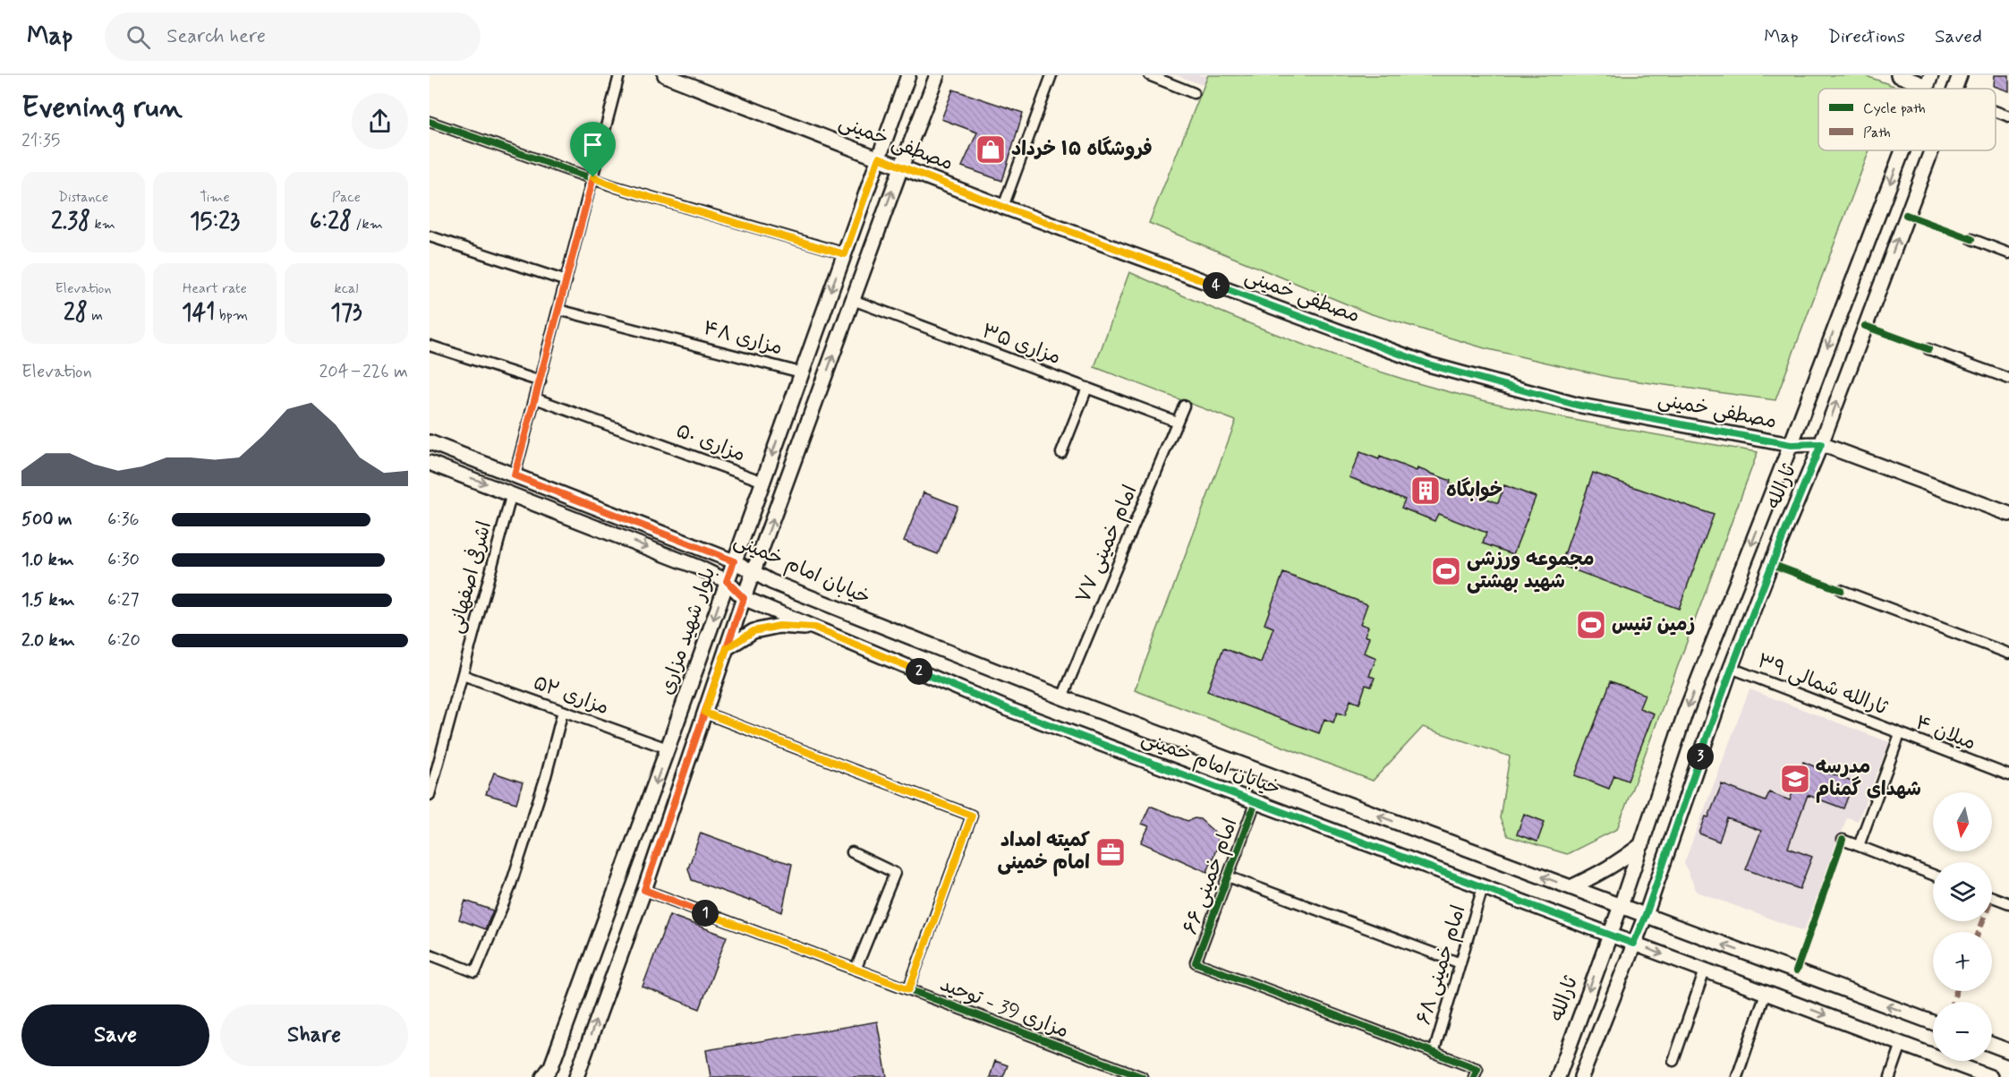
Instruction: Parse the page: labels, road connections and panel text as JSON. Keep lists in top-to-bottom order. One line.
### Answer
{"streets":{"main road":["مصطفی خمینی","ثارالله","خیابان امام خمینی","بلوار شهید مزاری"],"street":["مزاری ۴۸","مزاری ۳۵","مزاری ۵۰","امام خمینی ۷۷","اشرفی اصفهانی","ثارالله شمالی ۳۹","مزاری ۵۲","میلان ۴","امام خمینی ۶۶","امام خمینی ۶۸","مزاری 39 - توحید"]},"crossings":[["مصطفی خمینی","ثارالله"],["مصطفی خمینی","بلوار شهید مزاری"],["مزاری ۴۸","بلوار شهید مزاری"],["مزاری ۳۵","امام خمینی ۷۷"],["مزاری ۳۵","بلوار شهید مزاری"],["مزاری ۵۰","بلوار شهید مزاری"],["ثارالله","خیابان امام خمینی"],["ثارالله","ثارالله شمالی ۳۹"],["امام خمینی ۷۷","خیابان امام خمینی"],["خیابان امام خمینی","اشرفی اصفهانی"],["خیابان امام خمینی","بلوار شهید مزاری"],["خیابان امام خمینی","امام خمینی ۶۶"],["خیابان امام خمینی","امام خمینی ۶۸"],["اشرفی اصفهانی","مزاری ۵۲"],["بلوار شهید مزاری","مزاری ۵۲"],["بلوار شهید مزاری","مزاری 39 - توحید"],["ثارالله شمالی ۳۹","میلان ۴"],["امام خمینی ۶۶","امام خمینی ۶۸"]],"places":{"shop":["فروشگاه ۱۵ خرداد"],"building":["خوابگاه"],"sports":["مجموعه ورزشی شهید بهشتی","زمین تنیس"],"school or university":["مدرسه شهدای گمنام"],"office":["کمیته امداد امام خمینی"]},"legend":["Cycle path","Path"],"north":"bottom","page":{"header":"Map","search":"Search here","nav":["Map","Directions","Saved"],"heading":["Evening run","21:35"],"stats":[["Distance","2.38 km"],["Time","15:23"],["Pace","6:28 /km"],["Elevation","28 m"],["Heart rate","141 bpm"],["kcal","173"]],"pins":["4","2","3","1"],"chart":["Elevation","204–226 m"],"list":[{"name":"500 m","note":"6:36"},{"name":"1.0 km","note":"6:30"},{"name":"1.5 km","note":"6:27"},{"name":"2.0 km","note":"6:20"}],"map_buttons":["+","−"],"buttons":["Save","Share"]}}
